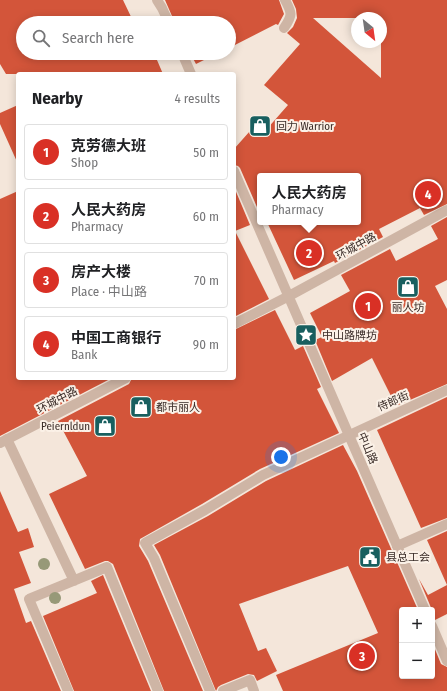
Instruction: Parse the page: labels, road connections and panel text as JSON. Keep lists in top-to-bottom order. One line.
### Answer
{"streets":{"street":["环城中路","侍郎街","中山路"]},"crossings":[["环城中路","中山路"],["侍郎街","中山路"]],"places":{"shop":["回力 Warrior","丽人坊","都市丽人","Peiernldun"],"place":["中山路牌坊"],"public building":["县总工会"]},"north":"bottom right","page":{"search":"Search here","heading":["Nearby","4 results"],"list":[{"mark":"1","name":"克劳德大班","note":"Shop","value":"50 m"},{"mark":"2","name":"人民大药房","note":"Pharmacy","value":"60 m"},{"mark":"3","name":"房产大楼","note":"Place · 中山路","value":"70 m"},{"mark":"4","name":"中国工商银行","note":"Bank","value":"90 m"}],"popup":["人民大药房","Pharmacy"],"pins":["4","2","1","3"],"map_buttons":["+","−"]}}
